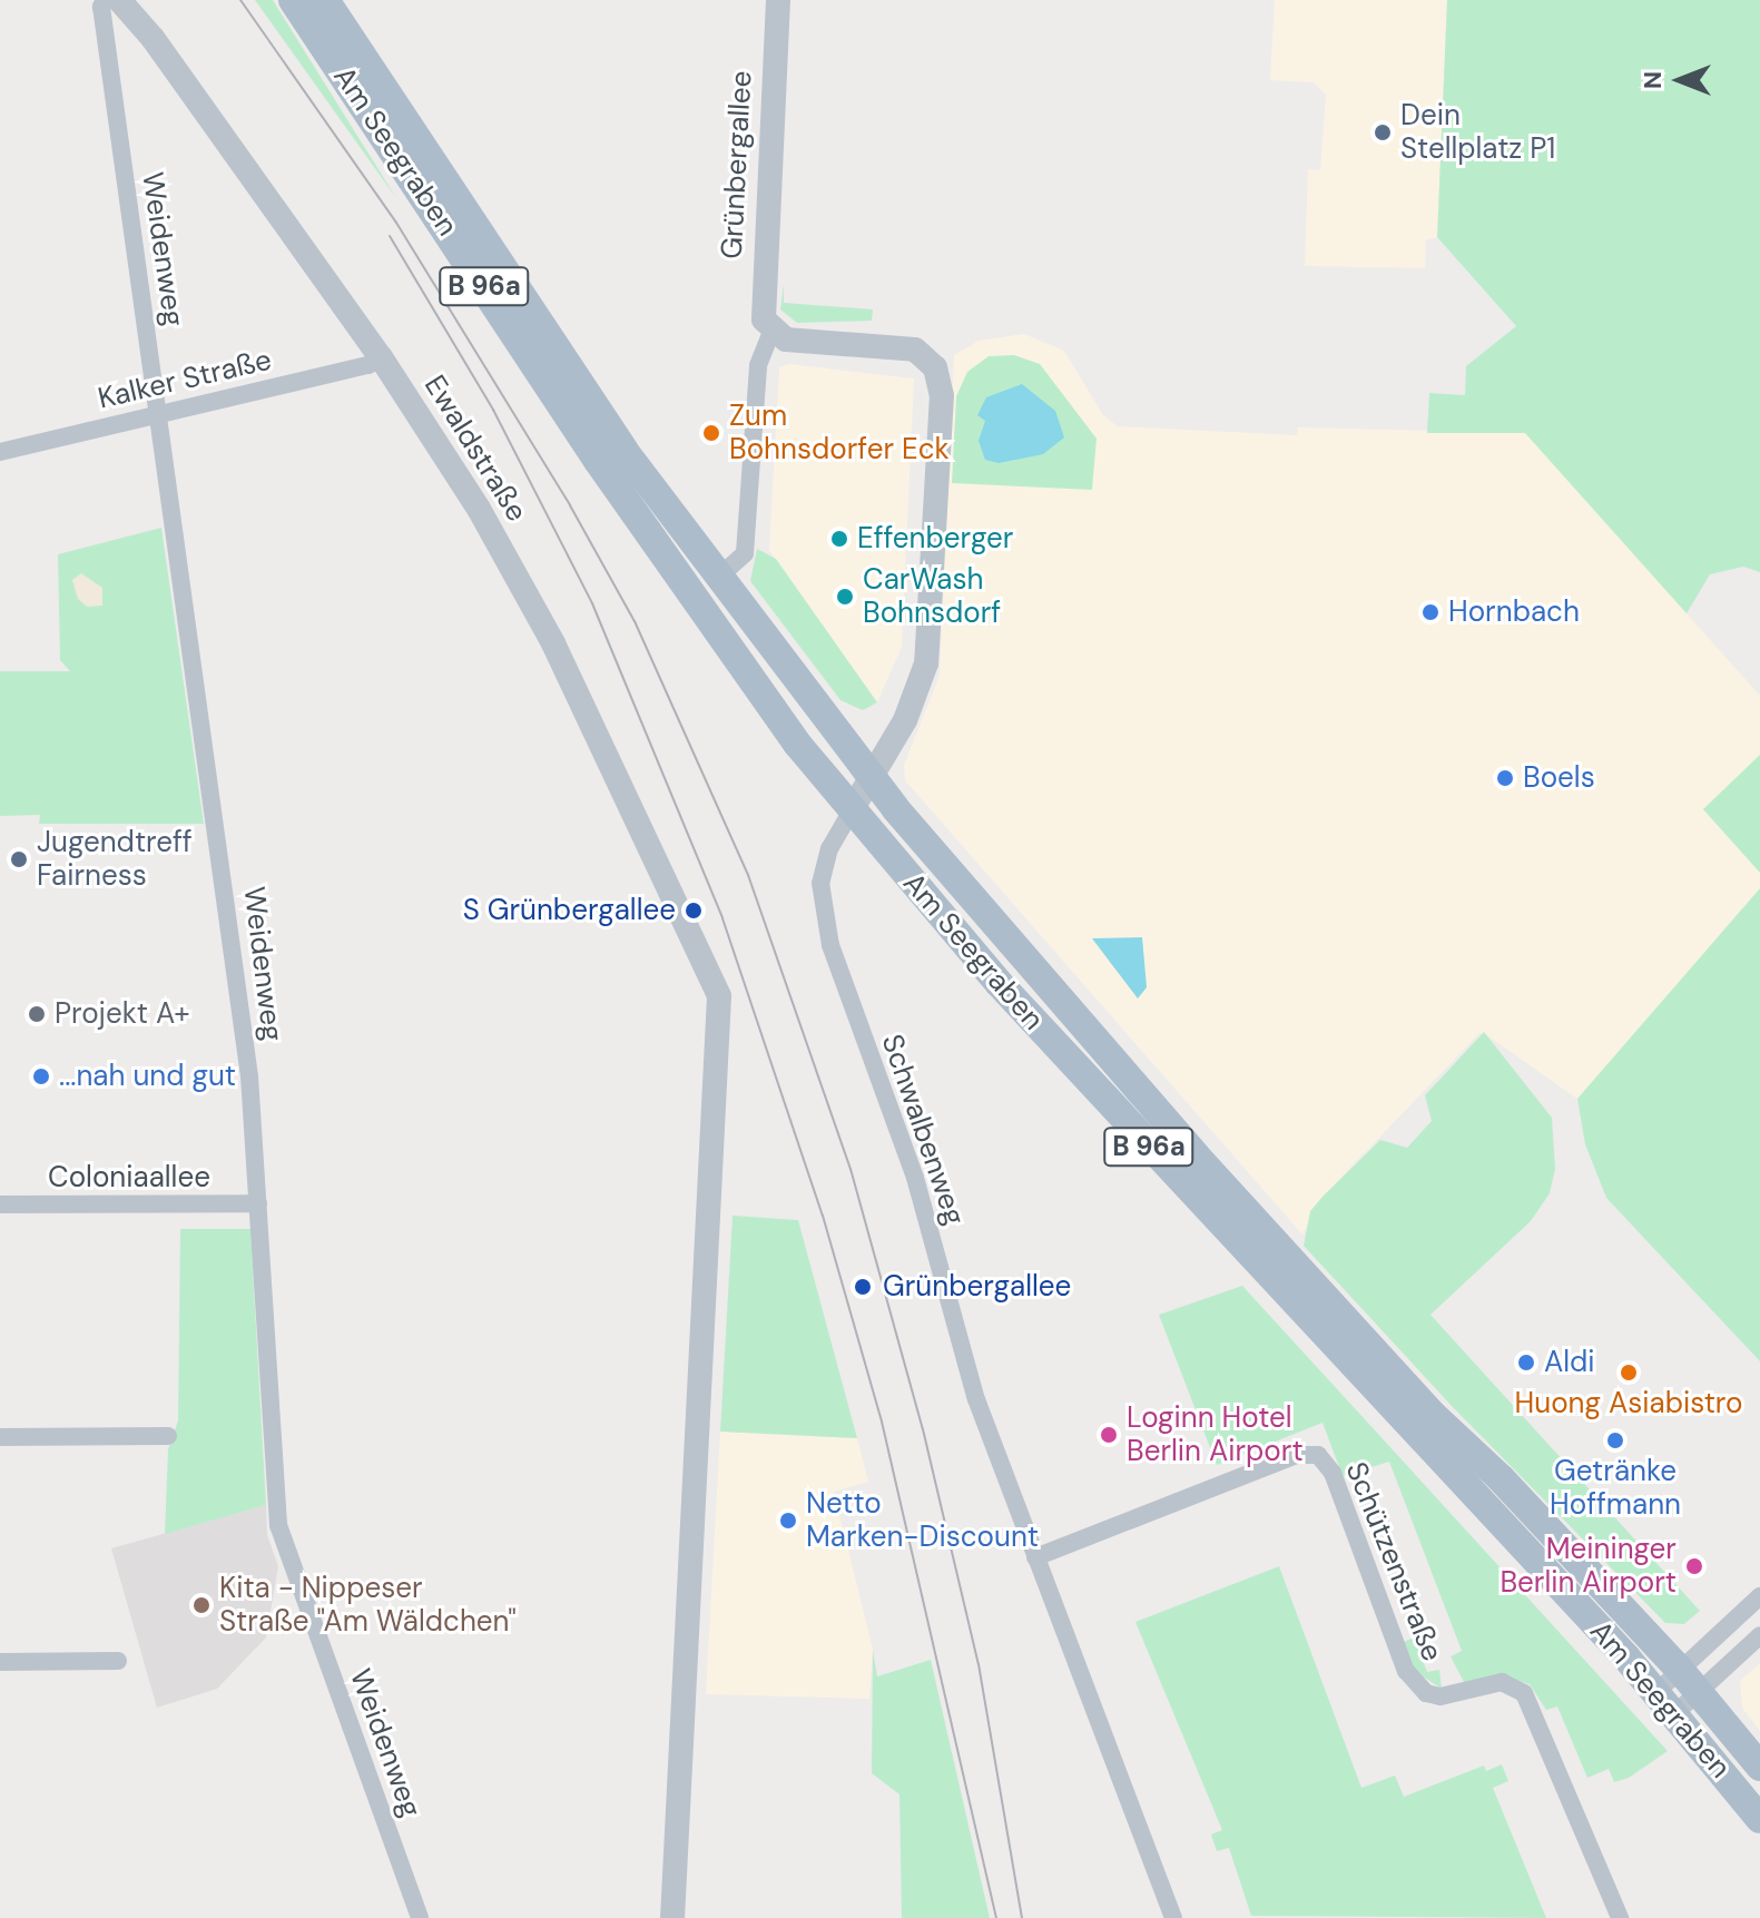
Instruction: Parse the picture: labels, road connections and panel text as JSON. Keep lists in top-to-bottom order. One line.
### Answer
{"streets":{"main road":["Am Seegraben","B 96a"],"street":["Grünbergallee","Weidenweg","Kalker Straße","Ewaldstraße","Schwalbenweg","Coloniaallee","Schützenstraße"]},"crossings":[["Am Seegraben","Schwalbenweg"],["Weidenweg","Kalker Straße"],["Weidenweg","Coloniaallee"],["Kalker Straße","Ewaldstraße"],["Schwalbenweg","Schützenstraße"]],"places":["Dein Stellplatz P1","Zum Bohnsdorfer Eck","Effenberger","CarWash Bohnsdorf","Hornbach","Boels","Jugendtreff Fairness","S Grünbergallee","Projekt A+","...nah und gut","Grünbergallee","Aldi","Huong Asiabistro","Loginn Hotel Berlin Airport","Getränke Hoffmann","Netto Marken-Discount","Meininger Berlin Airport","Kita - Nippeser Straße \"Am Wäldchen\""],"north":"left"}
